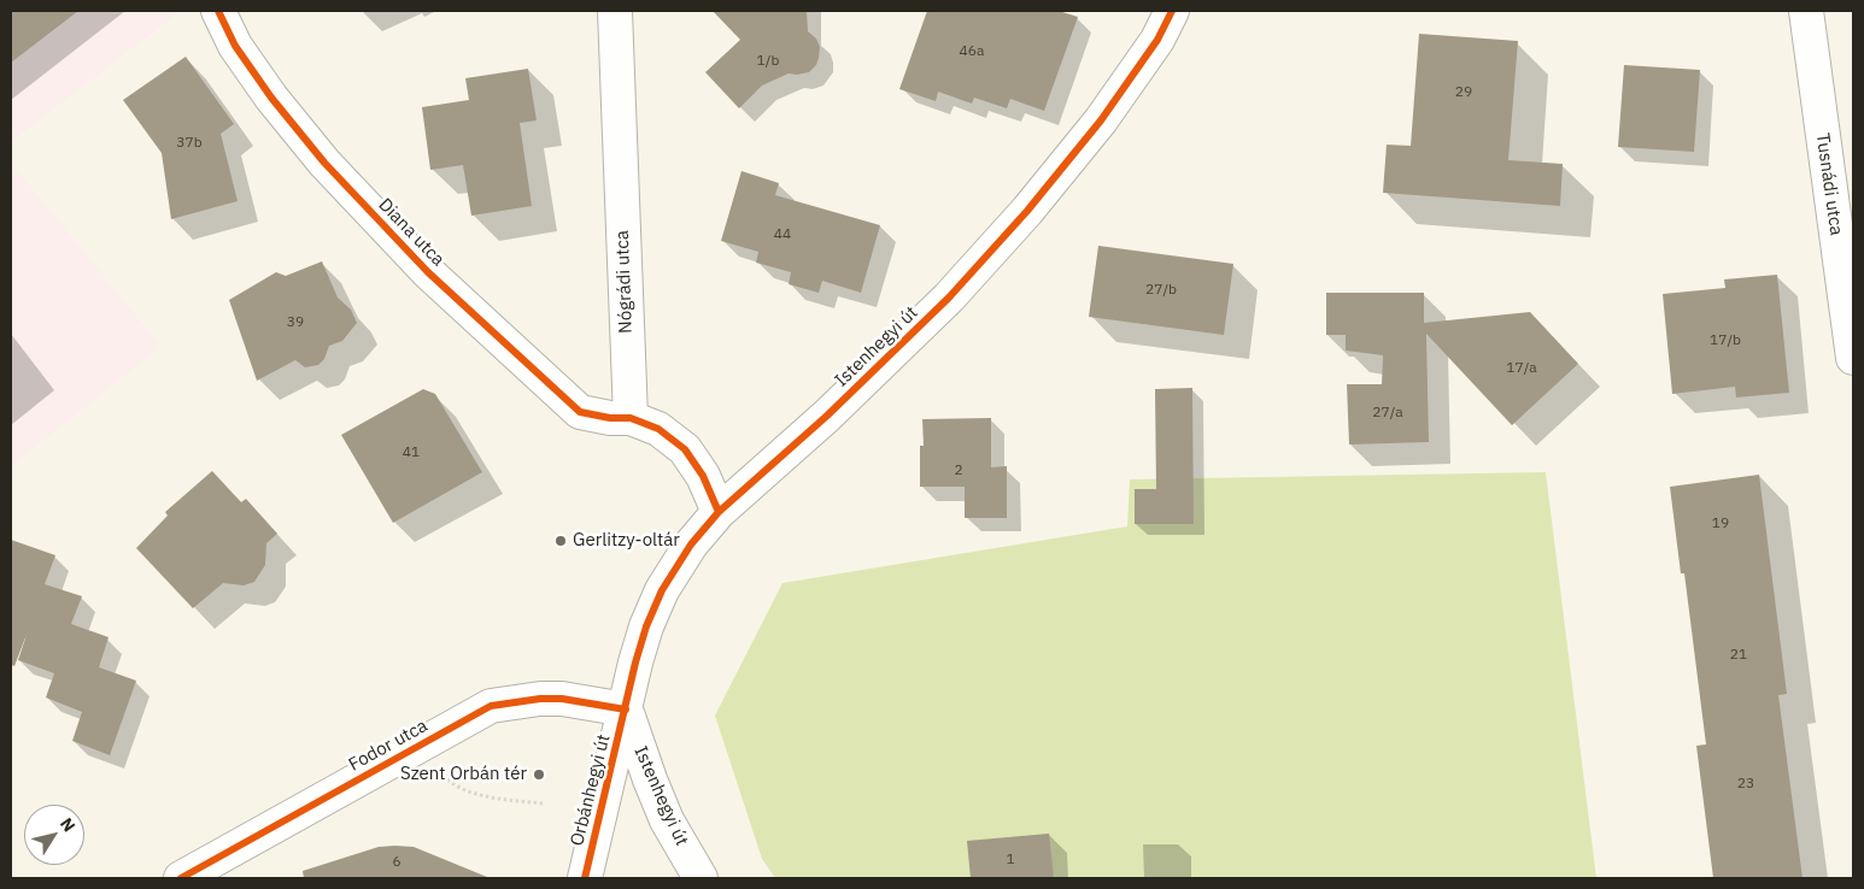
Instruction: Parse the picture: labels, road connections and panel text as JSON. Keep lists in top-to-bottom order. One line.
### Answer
{"streets":{"street":["Tusnádi utca","Diana utca","Nógrádi utca","Istenhegyi út","Fodor utca","Orbánhegyi út"]},"crossings":[["Diana utca","Nógrádi utca"],["Istenhegyi út","Fodor utca"],["Istenhegyi út","Orbánhegyi út"],["Fodor utca","Orbánhegyi út"]],"places":["Gerlitzy-oltár","Szent Orbán tér"],"house_numbers":["46a","1/b","29","37b","44","27/b","39","17/b","17/a","27/a","41","2","19","21","23","1","6"],"north":"top right"}
